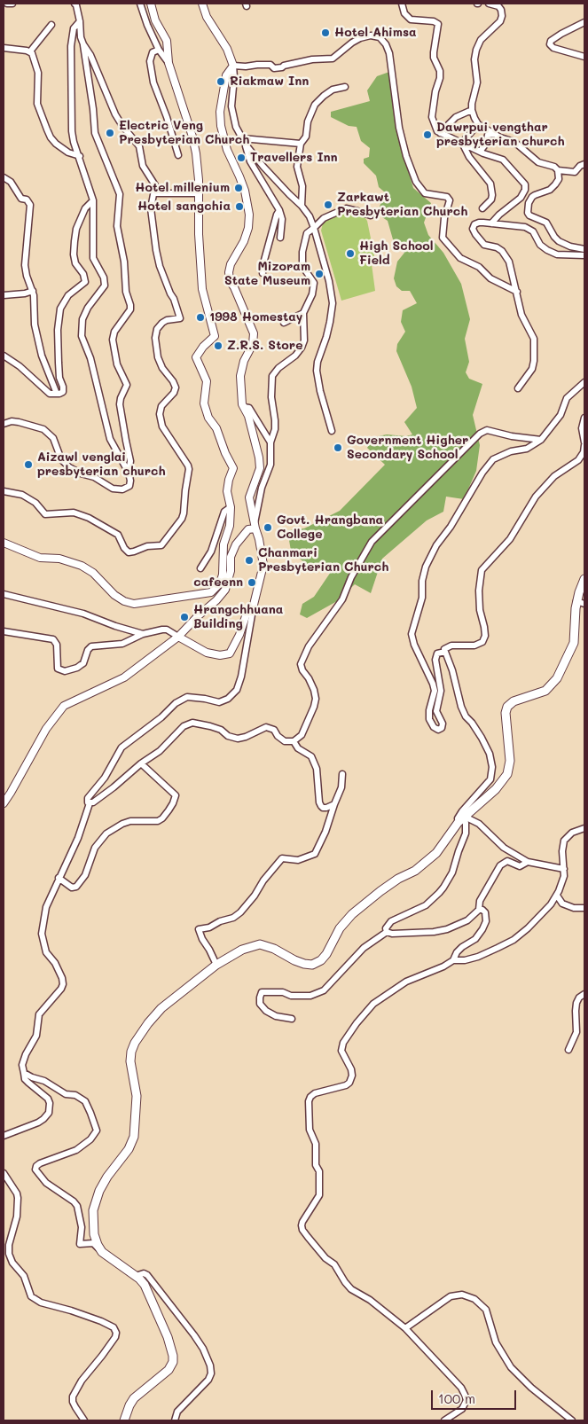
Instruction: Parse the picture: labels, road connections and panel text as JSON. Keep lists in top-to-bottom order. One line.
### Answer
{"places":["Hotel Ahimsa","Riakmaw Inn","Electric Veng Presbyterian Church","Dawrpui vengthar presbyterian church","Travellers Inn","Hotel millenium","Zarkawt Presbyterian Church","Hotel sangchia","High School Field","Mizoram State Museum","1998 Homestay","Z.R.S. Store","Government Higher Secondary School","Aizawl venglai presbyterian church","Govt. Hrangbana College","Chanmari Presbyterian Church","cafeenn","Hrangchhuana Building"],"scale_bar":"100 m"}
